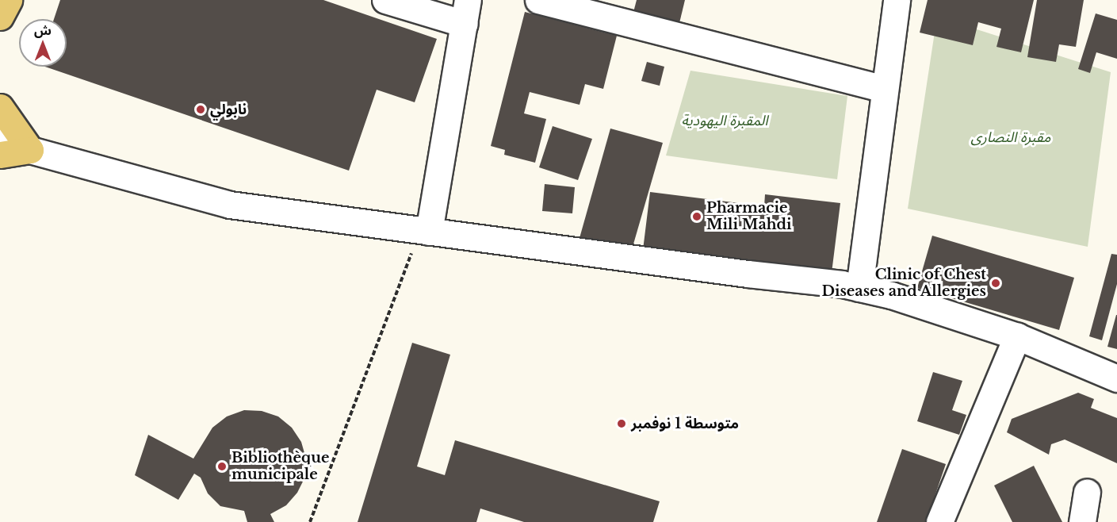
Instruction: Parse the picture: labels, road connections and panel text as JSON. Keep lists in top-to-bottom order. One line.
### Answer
{"parks":["المقبرة اليهودية","مقبرة النصارى"],"places":["نابولي","Pharmacie Mili Mahdi","Clinic of Chest Diseases and Allergies","متوسطة 1 نوفمبر","Bibliothèque municipale"],"north":"top"}
